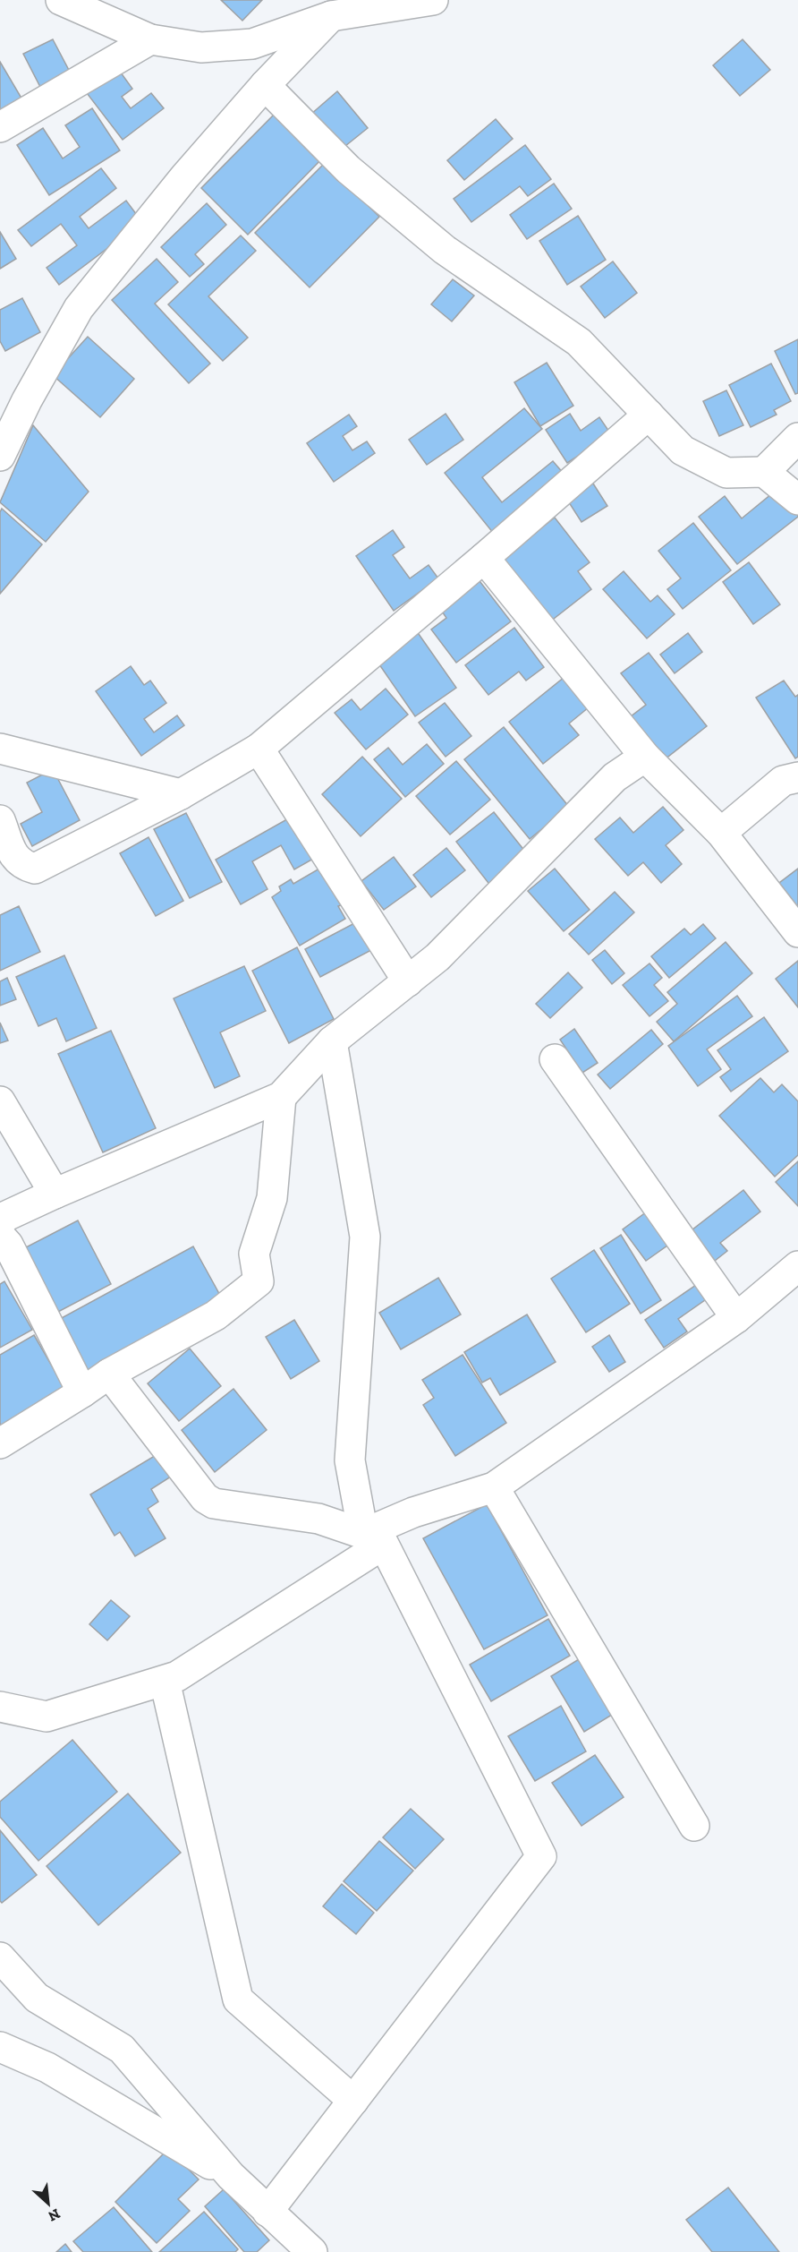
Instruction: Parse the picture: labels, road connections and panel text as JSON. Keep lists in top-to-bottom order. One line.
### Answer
{"north":"bottom right"}
